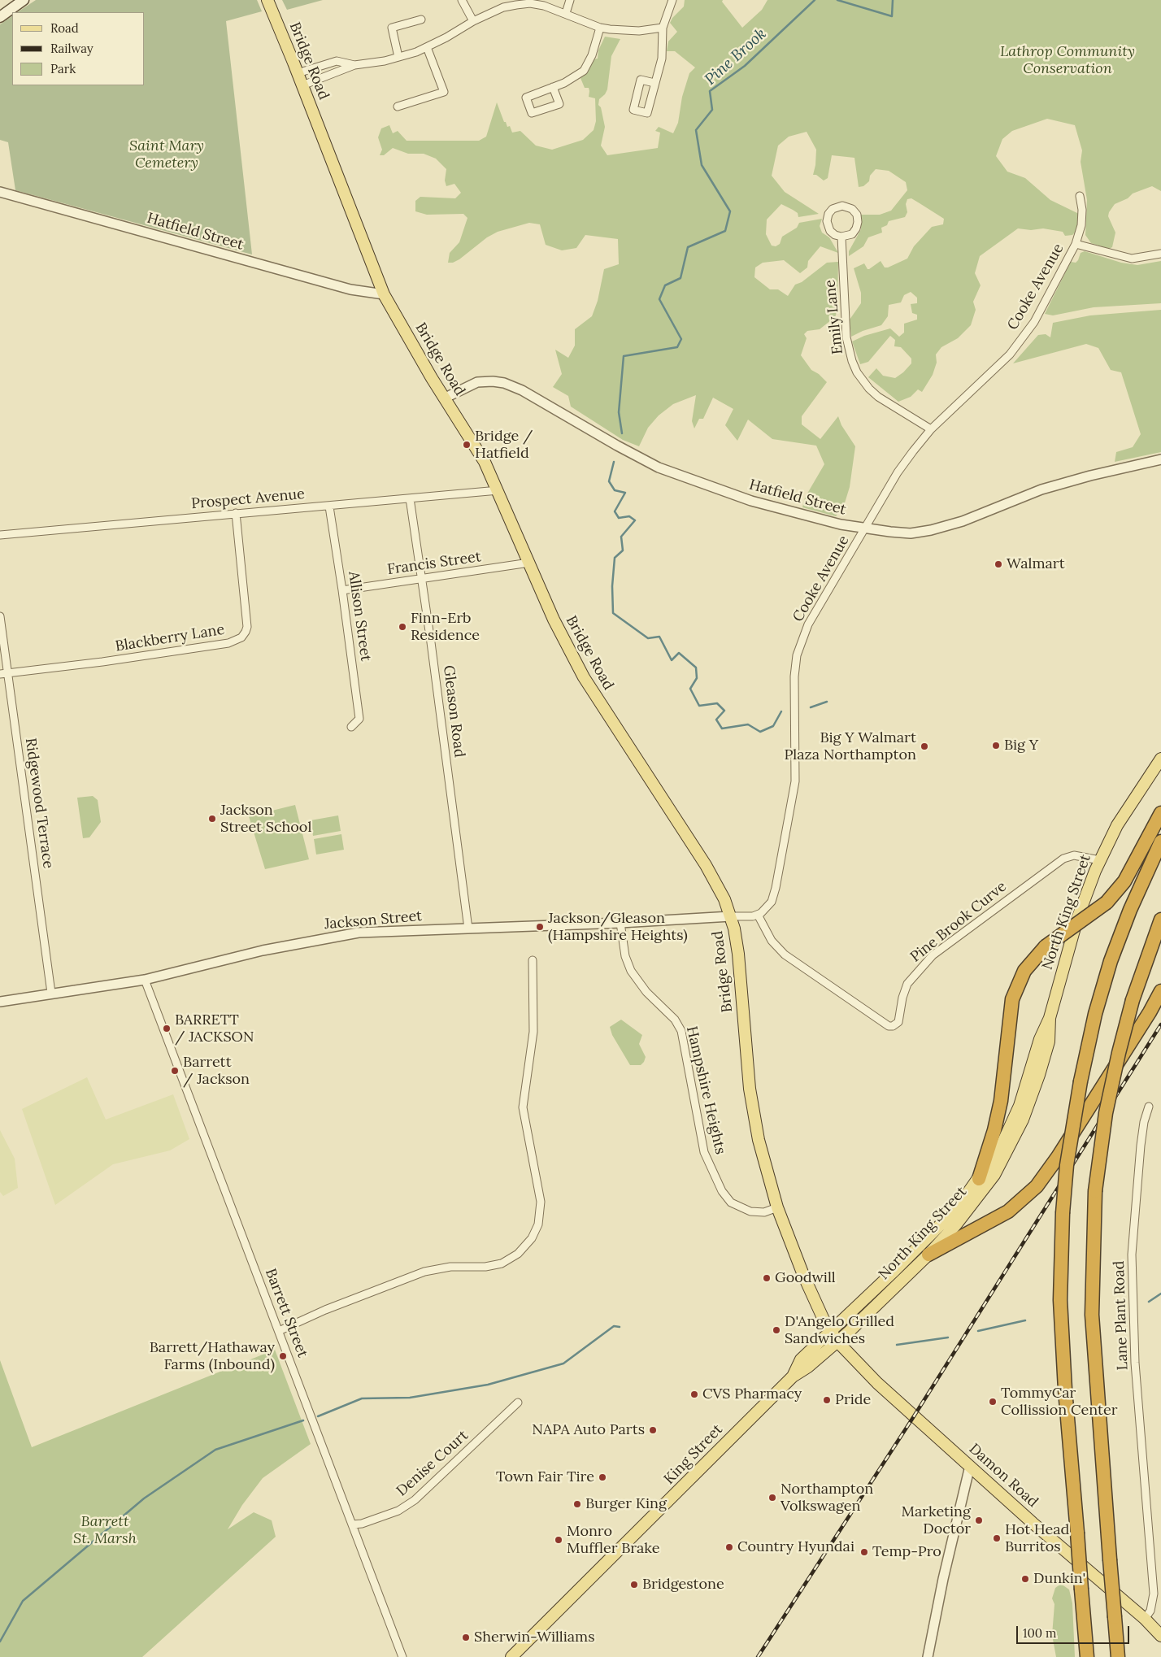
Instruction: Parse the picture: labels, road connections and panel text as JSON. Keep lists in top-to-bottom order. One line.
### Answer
{"streets":{"main road":["Bridge Road","North King Street","King Street","Damon Road"],"street":["Hatfield Street","Cooke Avenue","Emily Lane","Prospect Avenue","Francis Street","Allison Street","Blackberry Lane","Gleason Road","Ridgewood Terrace","Jackson Street","Pine Brook Curve","Hampshire Heights","Barrett Street","Lane Plant Road","Denise Court"]},"crossings":[["Bridge Road","Hatfield Street"],["Bridge Road","Prospect Avenue"],["Bridge Road","Francis Street"],["Bridge Road","North King Street"],["Bridge Road","Jackson Street"],["Bridge Road","Hampshire Heights"],["Bridge Road","King Street"],["Bridge Road","Damon Road"],["Hatfield Street","Cooke Avenue"],["Cooke Avenue","Emily Lane"],["Cooke Avenue","Pine Brook Curve"],["Prospect Avenue","Allison Street"],["Prospect Avenue","Blackberry Lane"],["Prospect Avenue","Gleason Road"],["Francis Street","Allison Street"],["Francis Street","Gleason Road"],["Blackberry Lane","Ridgewood Terrace"],["Gleason Road","Jackson Street"],["Ridgewood Terrace","Jackson Street"],["North King Street","Pine Brook Curve"],["North King Street","King Street"],["North King Street","Damon Road"],["Jackson Street","Hampshire Heights"],["Jackson Street","Barrett Street"],["Barrett Street","Denise Court"],["Lane Plant Road","Damon Road"],["King Street","Damon Road"]],"water":["Pine Brook"],"parks":["Lathrop Community Conservation","Saint Mary Cemetery","Barrett St. Marsh"],"places":["Bridge / Hatfield","Walmart","Finn-Erb Residence","Big Y","Big Y Walmart Plaza Northampton","Jackson Street School","Jackson/Gleason (Hampshire Heights)","BARRETT / JACKSON","Barrett / Jackson","Goodwill","D'Angelo Grilled Sandwiches","Barrett/Hathaway Farms (Inbound)","CVS Pharmacy","Pride","TommyCar Collission Center","NAPA Auto Parts","Town Fair Tire","Northampton Volkswagen","Burger King","Marketing Doctor","Hot Head Burritos","Monro Muffler Brake","Country Hyundai","Temp-Pro","Dunkin'","Bridgestone","Sherwin-Williams"],"legend":["Road","Railway","Park"],"scale_bar":"100 m"}
